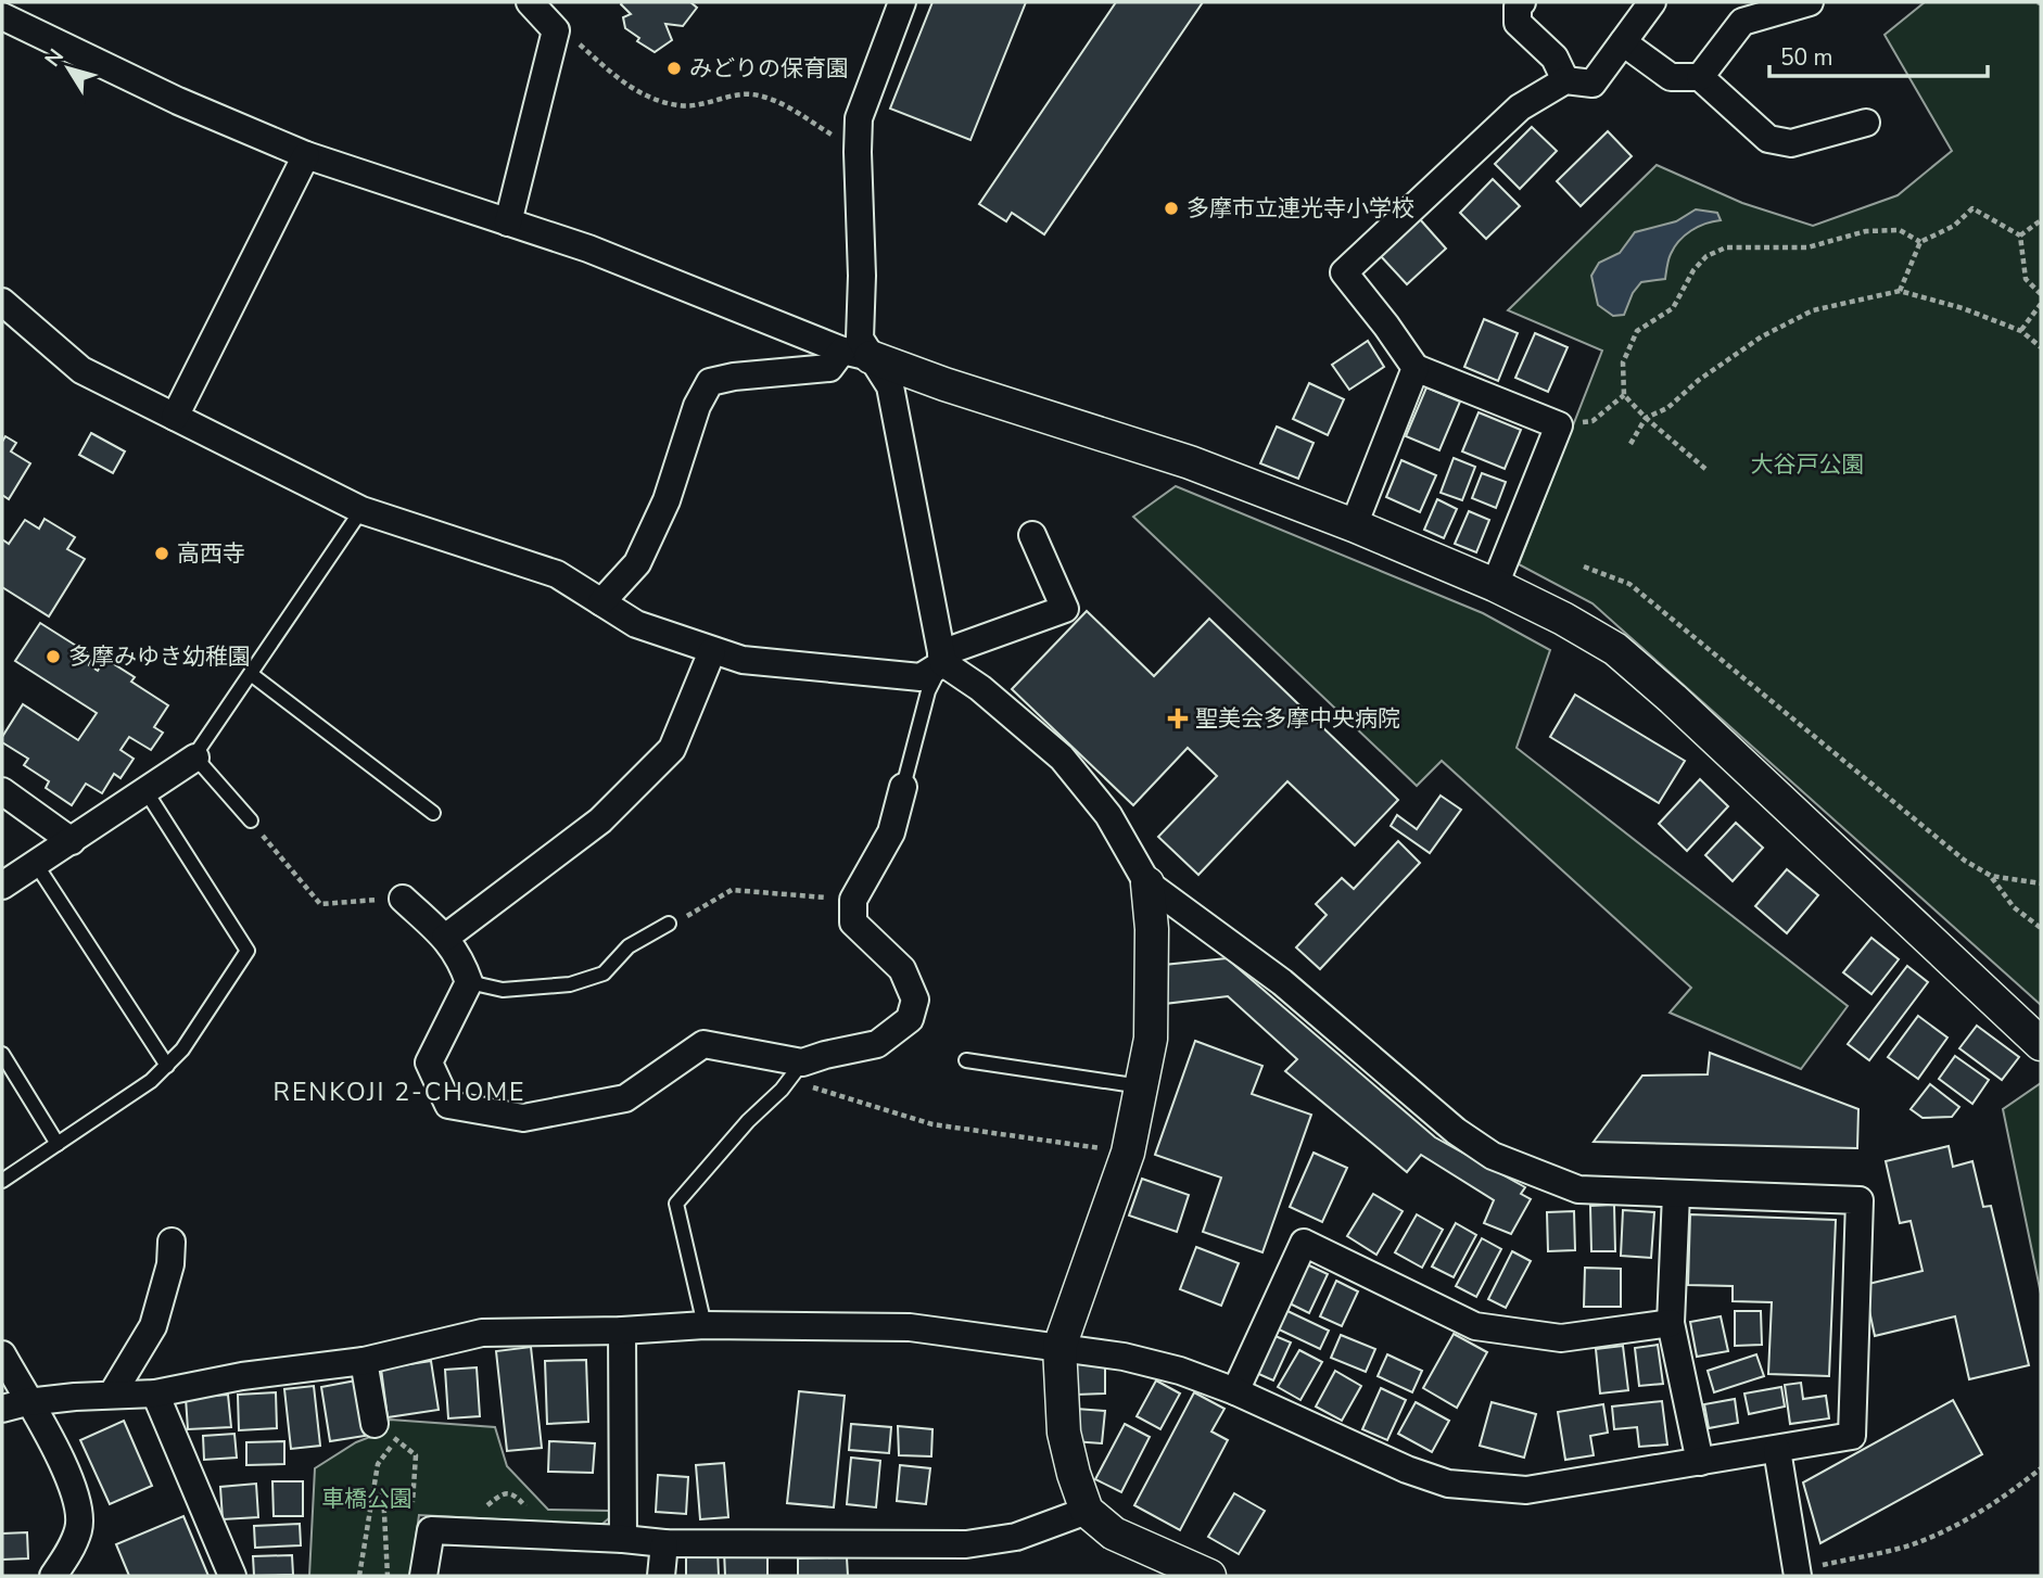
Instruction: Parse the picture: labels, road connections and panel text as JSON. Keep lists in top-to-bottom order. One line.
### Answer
{"districts":["RENKOJI 2-CHOME"],"parks":["大谷戸公園","車橋公園"],"places":{"other":["みどりの保育園","多摩市立連光寺小学校","高西寺","多摩みゆき幼稚園"],"health":["聖美会多摩中央病院"]},"scale_bar":"50 m","north":"top left"}
